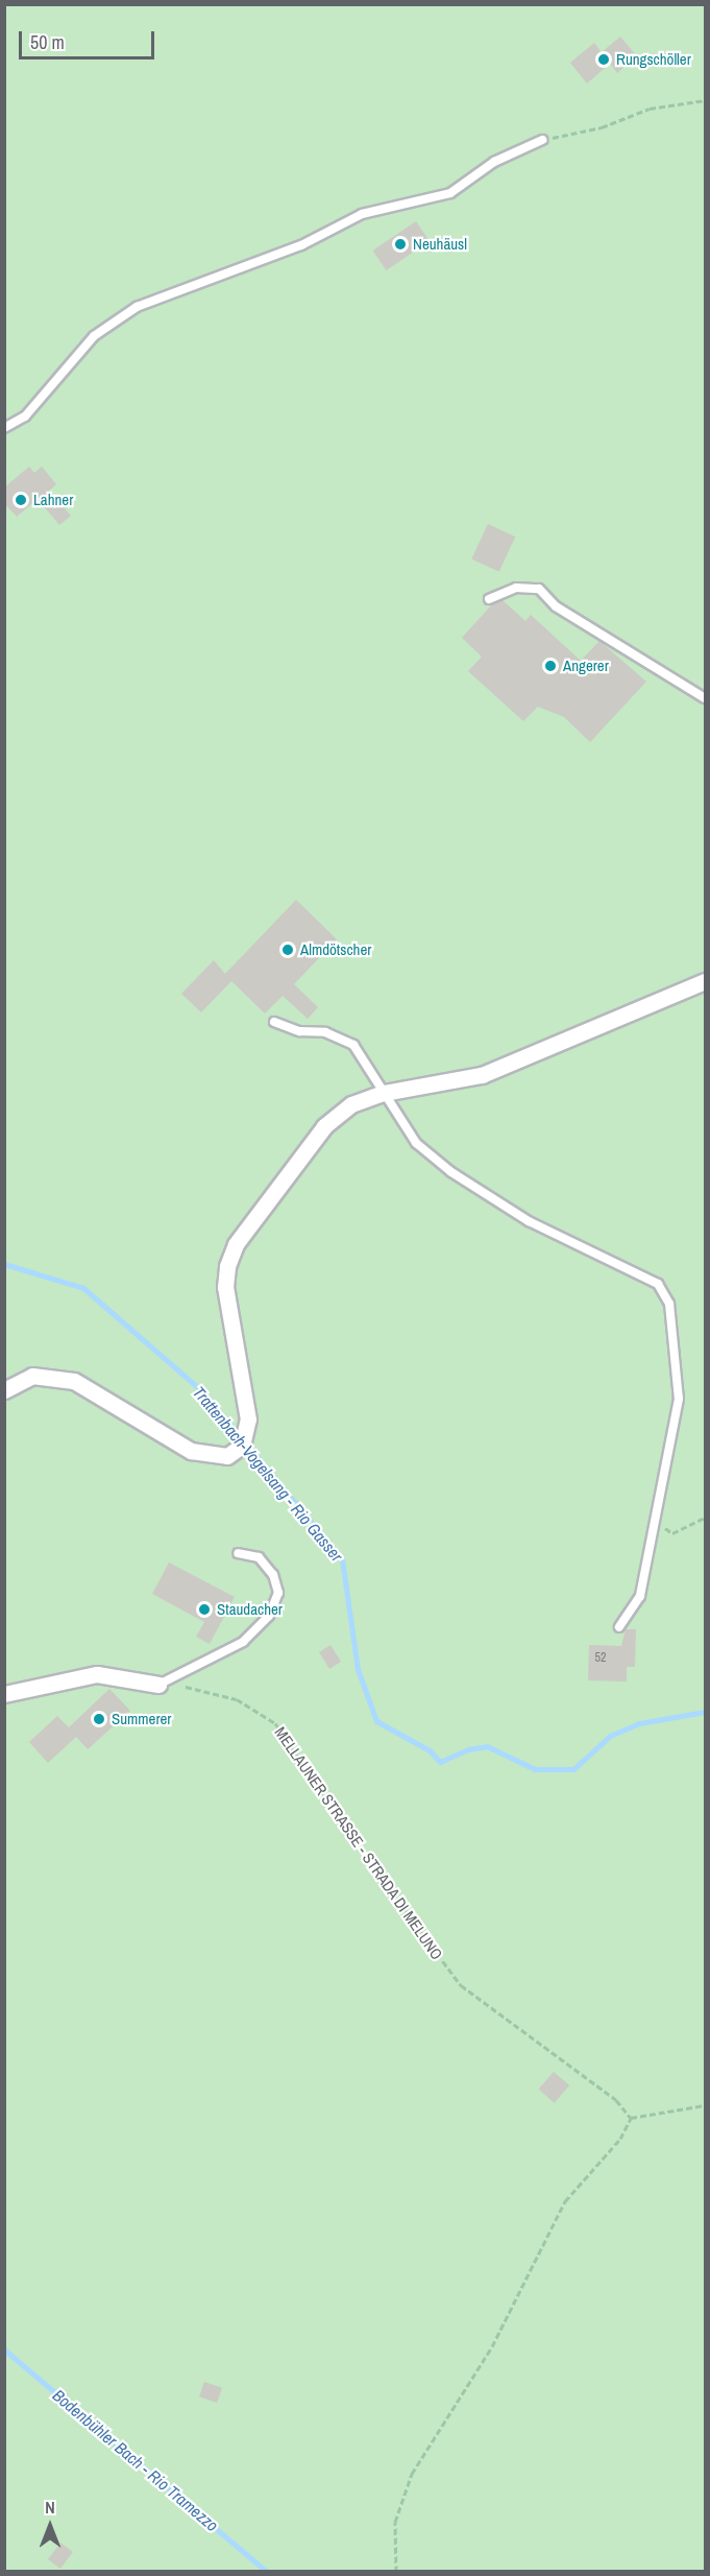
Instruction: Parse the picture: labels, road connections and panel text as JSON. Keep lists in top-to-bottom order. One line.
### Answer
{"streets":{"path":["MELLAUNER STRASSE - STRADA DI MELUNO"]},"water":["Trattenbach-Vogelsang - Rio Gasser","Bodenbühler Bach - Rio Tramezzo"],"places":["Rungschöller","Neuhäusl","Lahner","Angerer","Almdötscher","Staudacher","Summerer"],"house_numbers":["52"],"scale_bar":"50 m","north":"top"}
